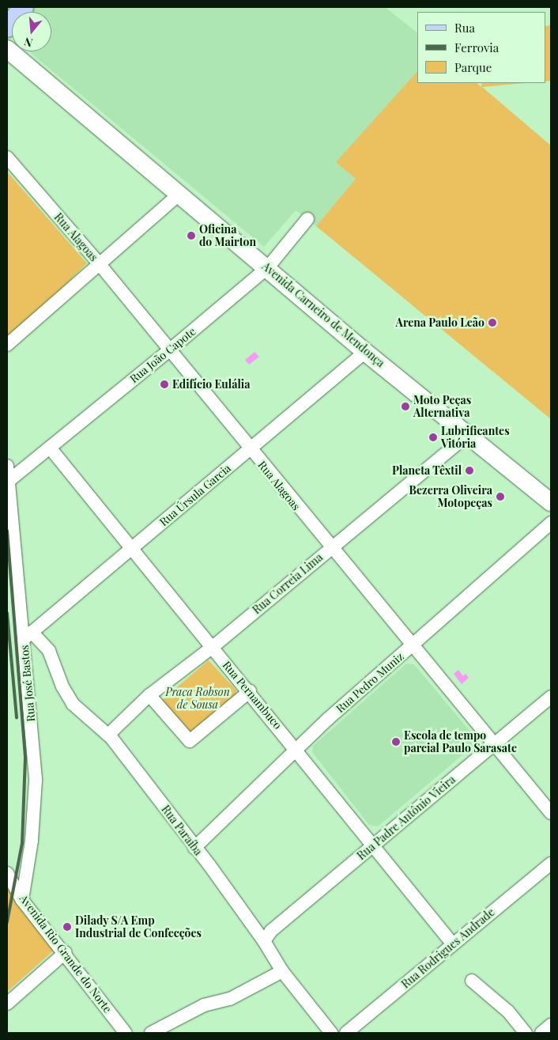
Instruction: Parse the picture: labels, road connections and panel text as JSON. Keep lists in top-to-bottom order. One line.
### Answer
{"streets":{"main road":["Avenida Carneiro de Mendonça"],"street":["Rua Alagoas","Rua João Capote","Rua Úrsula Garcia","Rua Correia Lima","Rua Pedro Muniz","Rua José Bastos","Rua Pernambuco","Rua Padre Antônio Vieira","Rua Paraíba","Rua Rodrigues Andrade","Avenida Rio Grande do Norte"]},"crossings":[["Rua Alagoas","Rua João Capote"],["Rua Alagoas","Rua Úrsula Garcia"],["Rua Alagoas","Rua Correia Lima"],["Rua Alagoas","Rua Pedro Muniz"],["Rua Alagoas","Rua Padre Antônio Vieira"],["Avenida Carneiro de Mendonça","Rua João Capote"],["Avenida Carneiro de Mendonça","Rua Úrsula Garcia"],["Avenida Carneiro de Mendonça","Rua Correia Lima"],["Rua João Capote","Rua José Bastos"],["Rua João Capote","Rua Pernambuco"],["Rua Úrsula Garcia","Rua José Bastos"],["Rua Úrsula Garcia","Rua Pernambuco"],["Rua Úrsula Garcia","Rua Paraíba"],["Rua Correia Lima","Rua Pernambuco"],["Rua Correia Lima","Rua Paraíba"],["Rua Pedro Muniz","Rua Pernambuco"],["Rua Pedro Muniz","Rua Paraíba"],["Rua José Bastos","Rua Paraíba"],["Rua José Bastos","Avenida Rio Grande do Norte"],["Rua Pernambuco","Rua Padre Antônio Vieira"],["Rua Pernambuco","Rua Rodrigues Andrade"],["Rua Padre Antônio Vieira","Rua Paraíba"]],"parks":["Praça Robson de Sousa"],"places":["Oficina do Mairton","Arena Paulo Leão","Edifício Eulália","Moto Peças Alternativa","Lubrificantes Vitória","Planeta Têxtil","Bezerra Oliveira Motopeças","Escola de tempo parcial Paulo Sarasate","Dilady S/A Emp Industrial de Confecções"],"legend":["Rua","Ferrovia","Parque"],"north":"bottom"}
